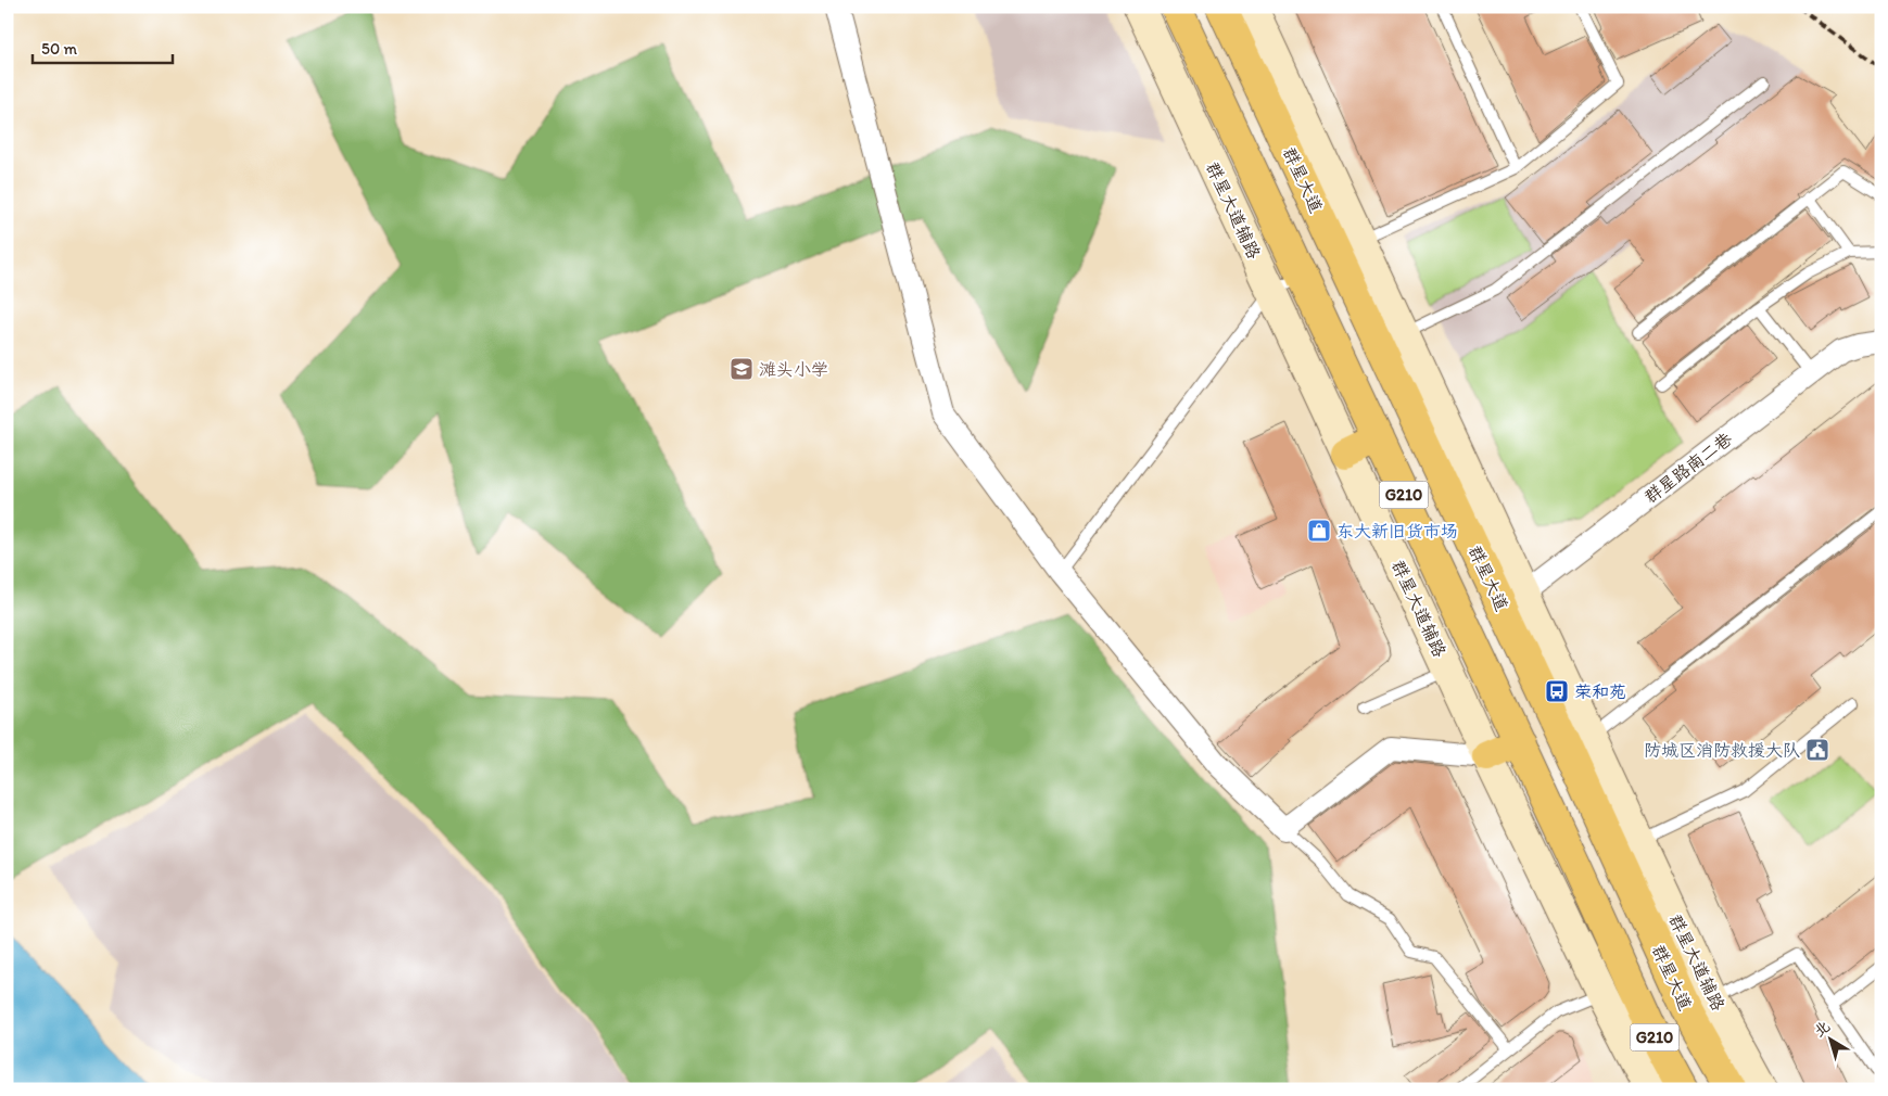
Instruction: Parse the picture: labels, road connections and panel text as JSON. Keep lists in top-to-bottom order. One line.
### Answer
{"streets":{"highway":["群星大道","G210"],"street":["群星大道辅路","群星路南二巷"]},"crossings":[["群星大道","群星大道辅路"],["群星大道","群星路南二巷"],["群星大道辅路","G210"]],"places":{"school or university":["滩头小学"],"shop":["东大新旧货市场"],"bus stop":["荣和苑"],"public building":["防城区消防救援大队"]},"scale_bar":"50 m","north":"top left"}
